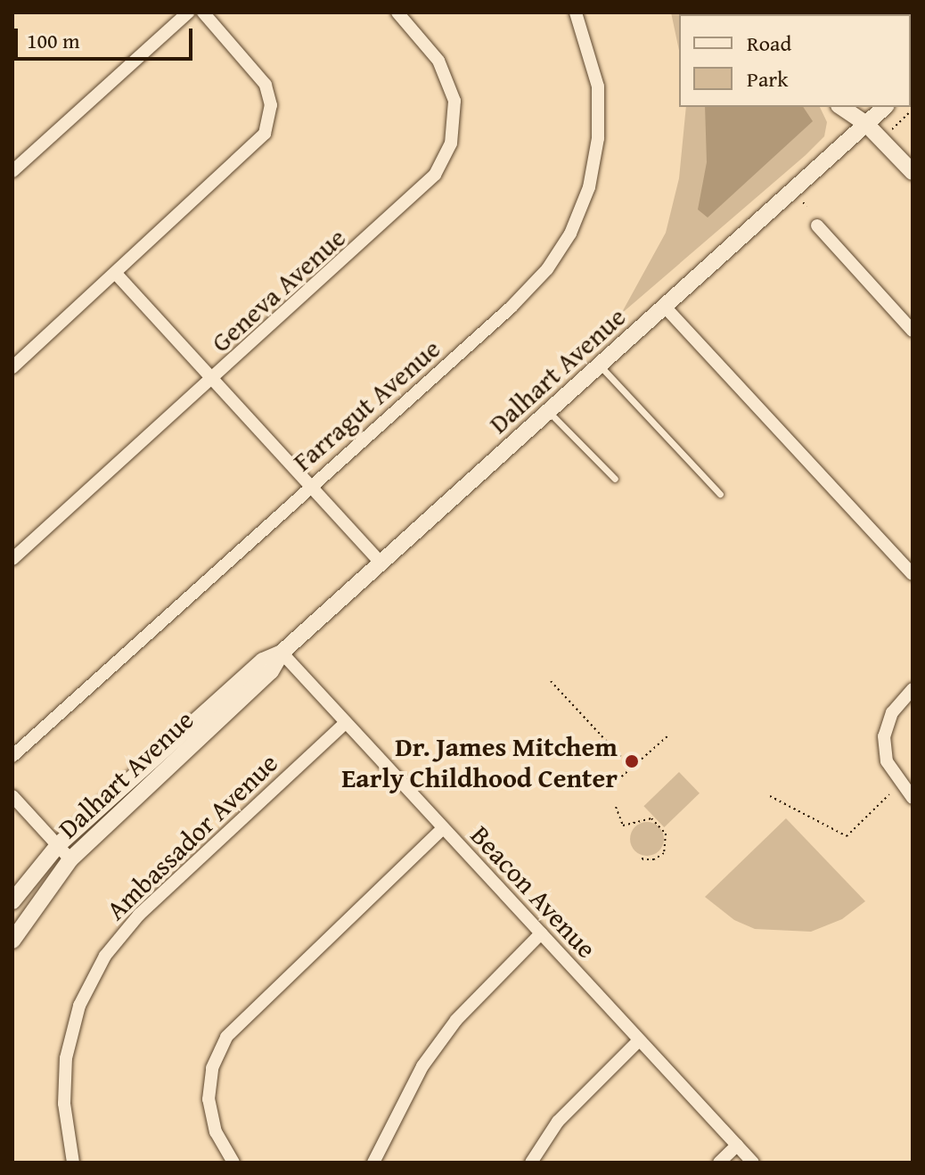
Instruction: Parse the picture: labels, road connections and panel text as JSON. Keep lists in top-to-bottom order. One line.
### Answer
{"streets":{"main road":["Dalhart Avenue"],"street":["Geneva Avenue","Farragut Avenue","Ambassador Avenue","Beacon Avenue"]},"crossings":[["Dalhart Avenue","Beacon Avenue"],["Ambassador Avenue","Beacon Avenue"]],"places":["Dr. James Mitchem Early Childhood Center"],"legend":["Road","Park"],"scale_bar":"100 m"}
